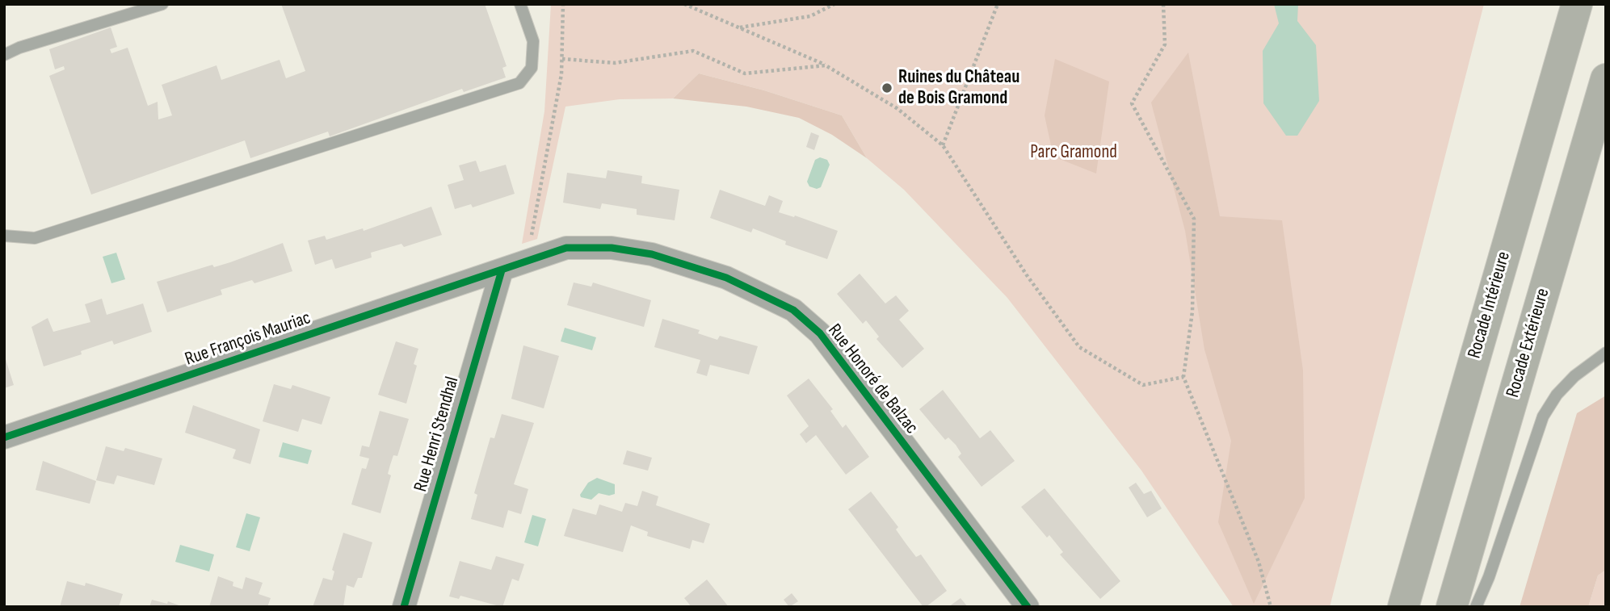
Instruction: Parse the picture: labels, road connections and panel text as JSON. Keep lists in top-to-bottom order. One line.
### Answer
{"streets":{"highway":["Rocade Intérieure","Rocade Extérieure"],"street":["Rue François Mauriac","Rue Honoré de Balzac","Rue Henri Stendhal"]},"crossings":[["Rue François Mauriac","Rue Honoré de Balzac"],["Rue François Mauriac","Rue Henri Stendhal"],["Rue Honoré de Balzac","Rue Henri Stendhal"]],"parks":["Parc Gramond"],"places":["Ruines du Château de Bois Gramond"]}
